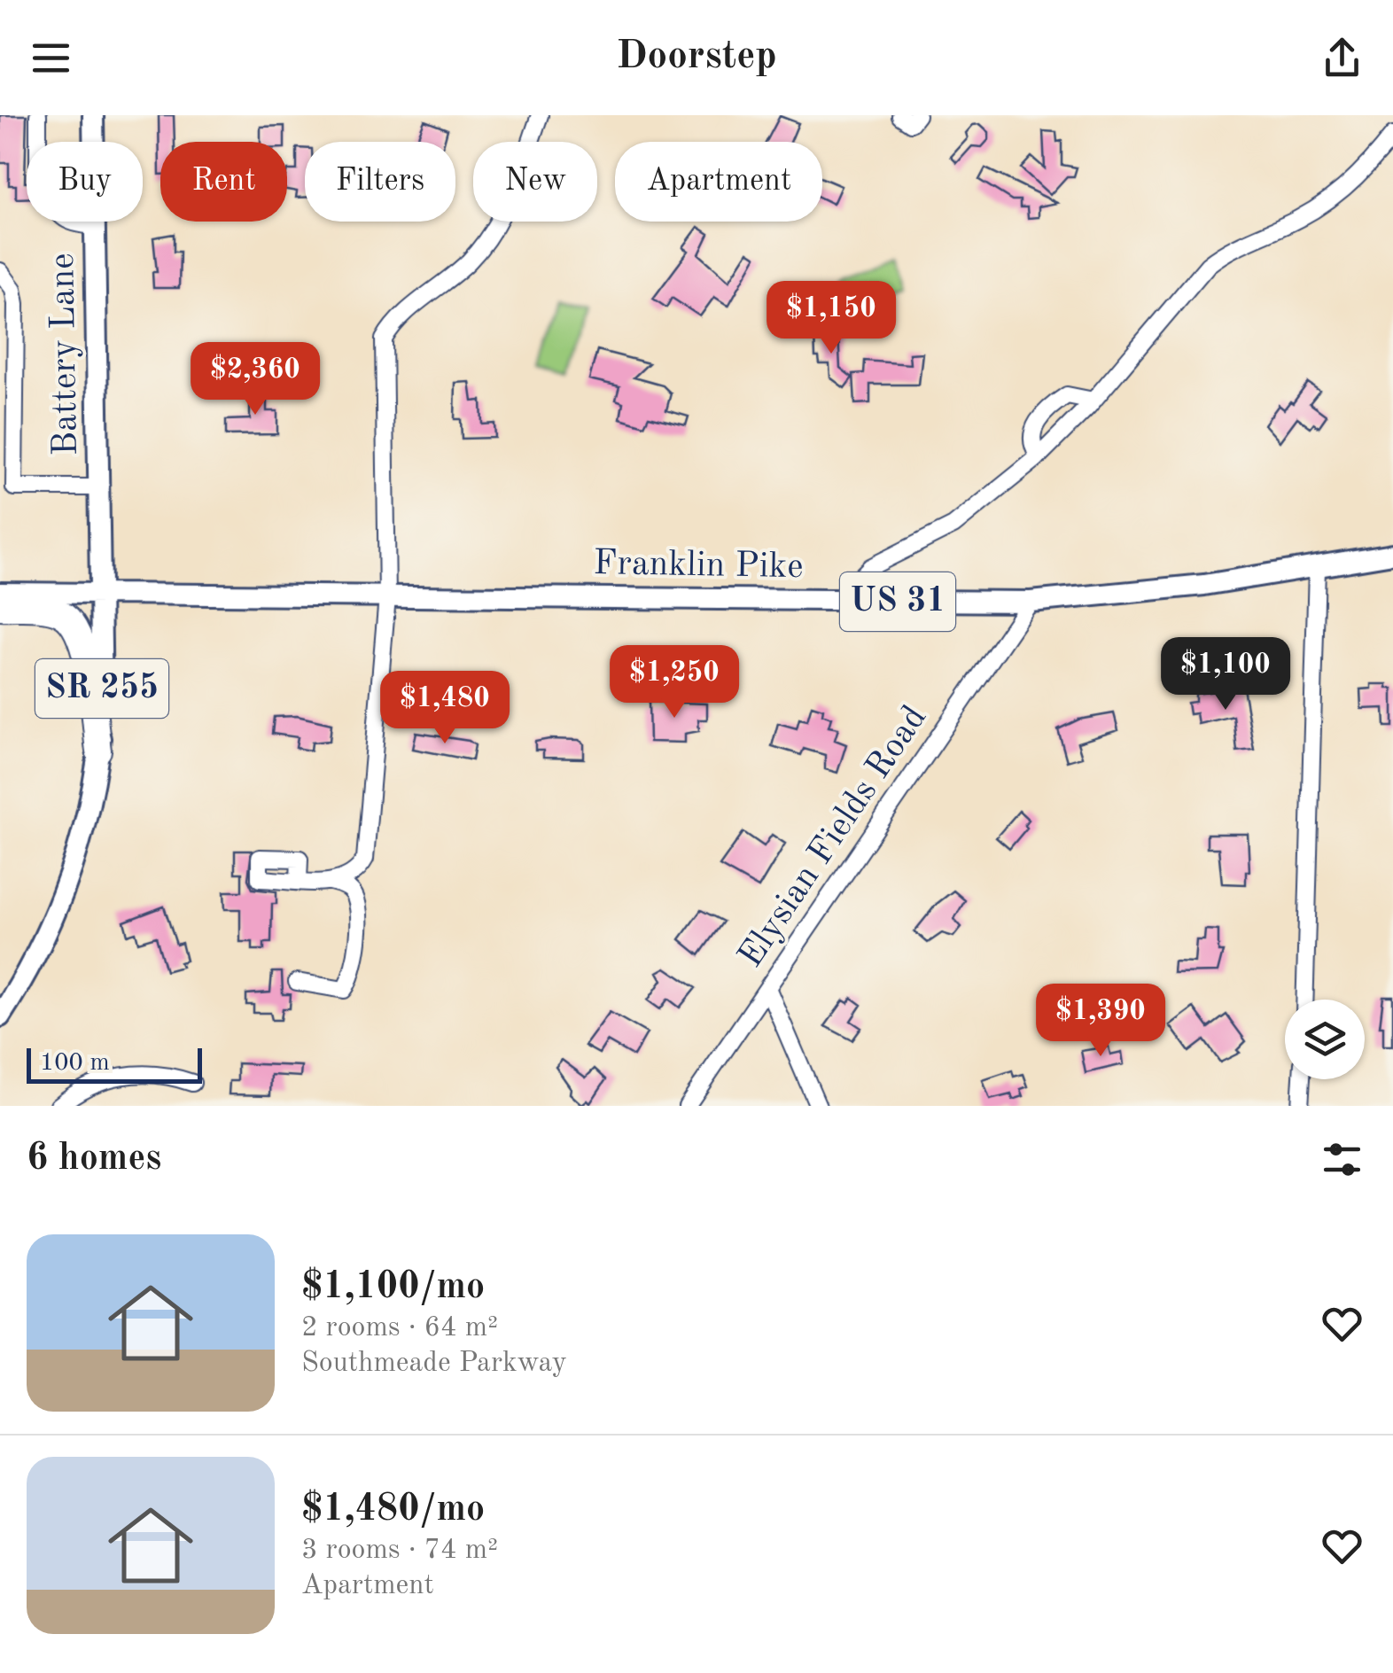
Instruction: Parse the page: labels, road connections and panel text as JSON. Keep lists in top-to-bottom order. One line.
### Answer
{"streets":{"main road":["Battery Lane","Franklin Pike","US 31","SR 255"],"street":["Elysian Fields Road"]},"crossings":[["Battery Lane","Franklin Pike"],["Battery Lane","SR 255"],["Franklin Pike","SR 255"],["Franklin Pike","Elysian Fields Road"]],"scale_bar":"100 m","page":{"header":"Doorstep","chip":["Buy","Rent","Filters","New","Apartment"],"price":["$1,150","$2,360","$1,100","$1,250","$1,480","$1,390"],"scale":"100 m","heading":"6 homes","list":[{"name":"$1,100/mo","note":"2 rooms · 64 m² · Southmeade Parkway"},{"name":"$1,480/mo","note":"3 rooms · 74 m² · Apartment"}]}}
